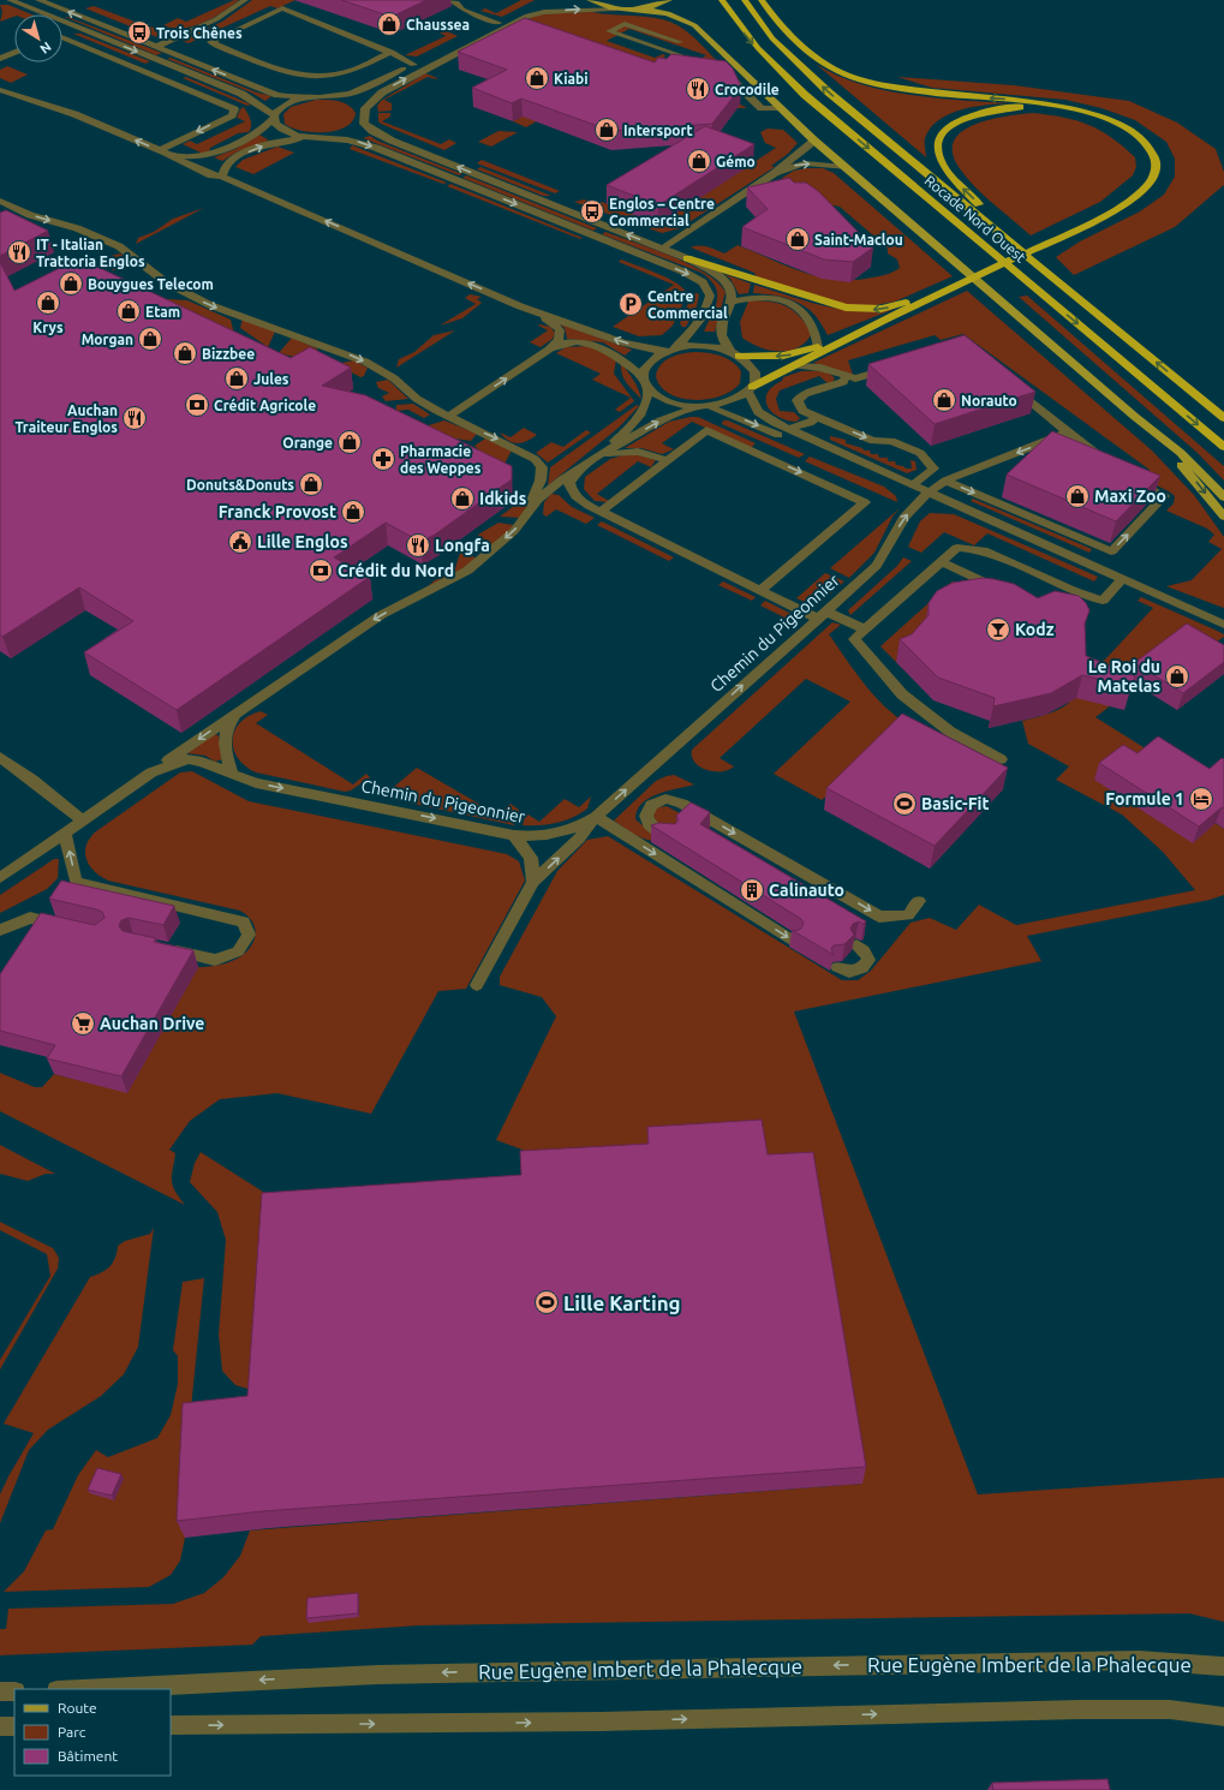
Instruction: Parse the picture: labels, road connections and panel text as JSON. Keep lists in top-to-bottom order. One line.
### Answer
{"streets":{"highway":["Rocade Nord Ouest"],"street":["Chemin du Pigeonnier","Rue Eugène Imbert de la Phalecque"]},"places":{"shop":["Chaussea","Kiabi","Intersport","Gémo","Saint-Maclou","Bouygues Telecom","Krys","Etam","Morgan","Bizzbee","Jules","Norauto","Orange","Donuts&Donuts","Maxi Zoo","Idkids","Franck Provost","Le Roi du Matelas"],"bus stop":["Trois Chênes","Englos – Centre Commercial"],"restaurant":["Crocodile","IT - Italian Trattoria Englos","Auchan Traiteur Englos","Longfa"],"parking":["Centre Commercial"],"bank":["Crédit Agricole","Crédit du Nord"],"pharmacy":["Pharmacie des Weppes"],"public building":["Lille Englos"],"bar":["Kodz"],"hotel":["Formule 1"],"sports":["Basic-Fit","Lille Karting"],"building":["Calinauto"],"supermarket":["Auchan Drive"]},"legend":["Route","Parc","Bâtiment"],"north":"bottom right"}
